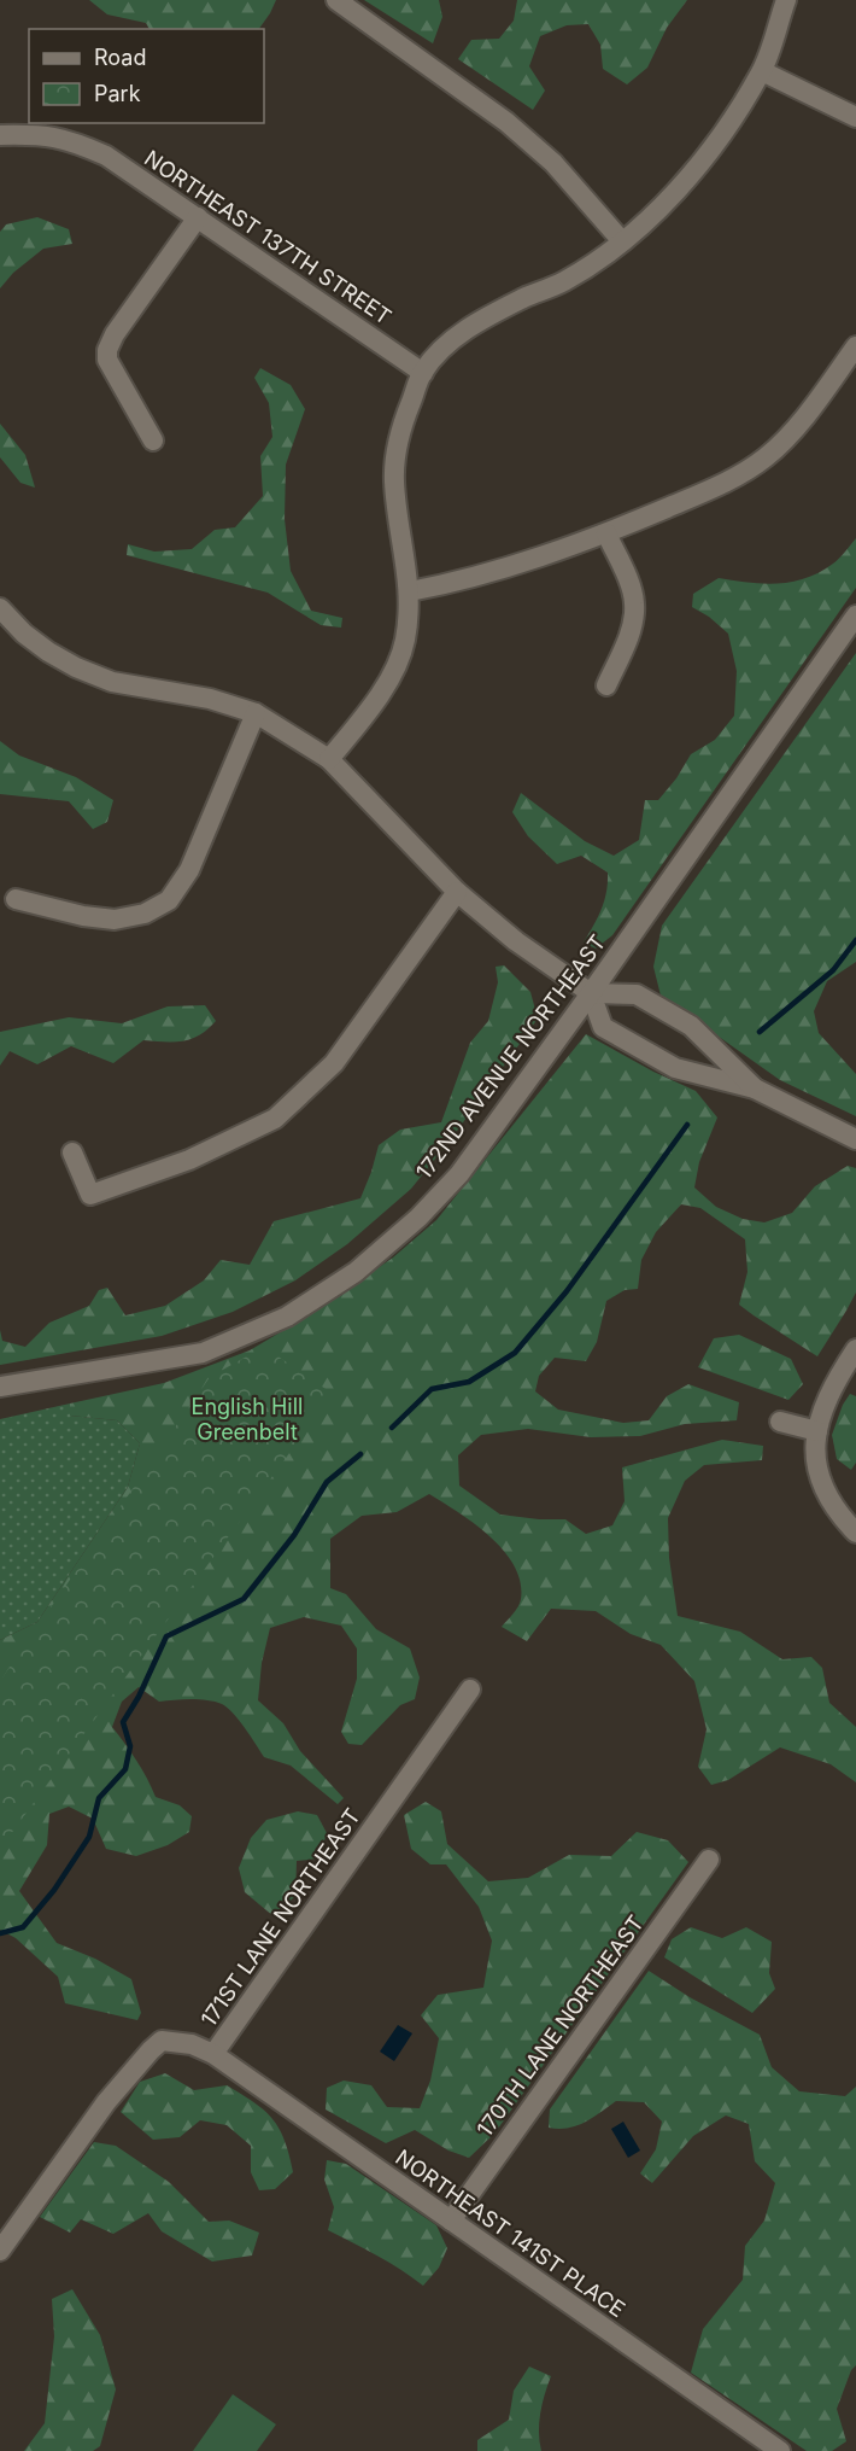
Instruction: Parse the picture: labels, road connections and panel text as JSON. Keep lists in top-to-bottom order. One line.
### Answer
{"streets":{"street":["NORTHEAST 137TH STREET","172ND AVENUE NORTHEAST","171ST LANE NORTHEAST","170TH LANE NORTHEAST","NORTHEAST 141ST PLACE"]},"crossings":[["171ST LANE NORTHEAST","NORTHEAST 141ST PLACE"],["170TH LANE NORTHEAST","NORTHEAST 141ST PLACE"]],"parks":["English Hill Greenbelt"],"legend":["Road","Park"]}
